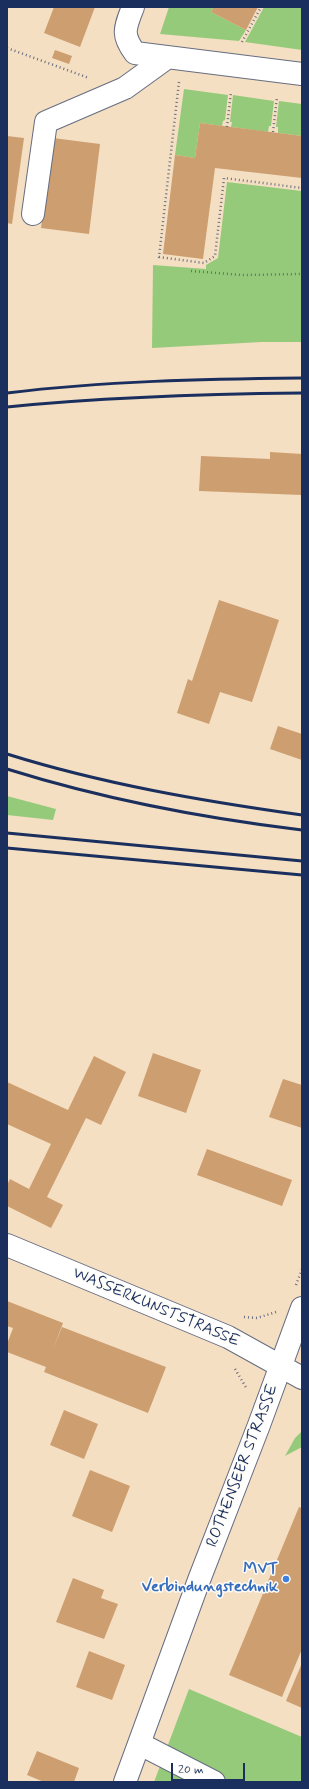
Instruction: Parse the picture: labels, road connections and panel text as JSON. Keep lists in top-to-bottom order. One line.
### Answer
{"streets":{"street":["WASSERKUNSTSTRASSE","ROTHENSEER STRASSE"]},"crossings":[["WASSERKUNSTSTRASSE","ROTHENSEER STRASSE"]],"places":["MVT Verbindungstechnik"],"scale_bar":"20 m"}
